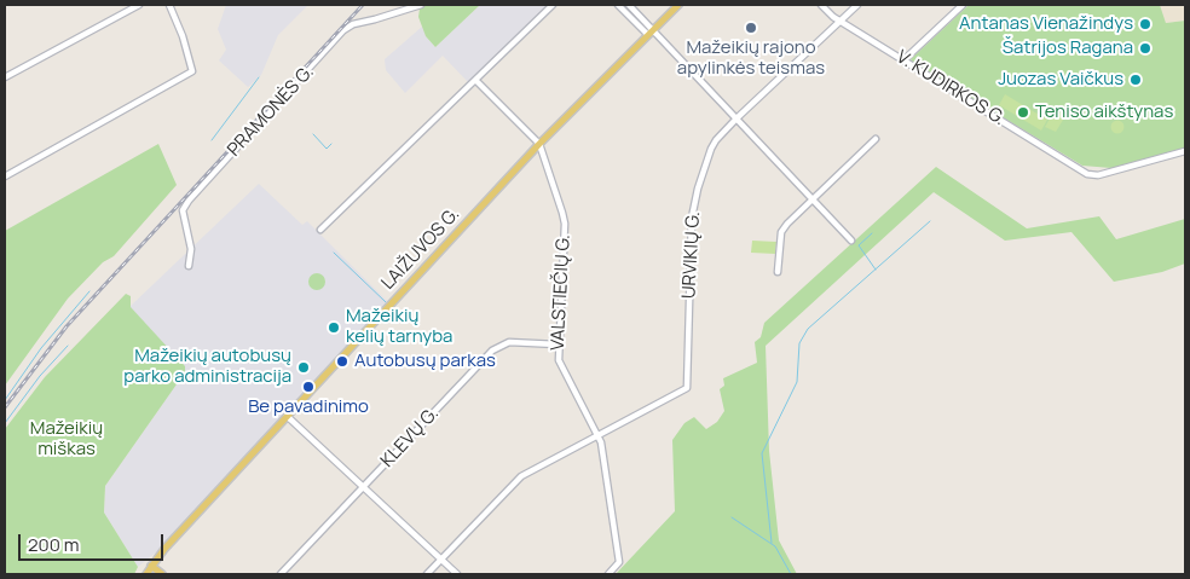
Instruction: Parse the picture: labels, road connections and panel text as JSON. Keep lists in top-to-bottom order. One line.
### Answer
{"streets":{"main road":["LAIŽUVOS G."],"street":["V. KUDIRKOS G.","PRAMONĖS G.","URVIKIŲ G.","VALSTIEČIŲ G.","KLEVŲ G."]},"crossings":[["V. KUDIRKOS G.","URVIKIŲ G."],["LAIŽUVOS G.","VALSTIEČIŲ G."],["URVIKIŲ G.","VALSTIEČIŲ G."],["VALSTIEČIŲ G.","KLEVŲ G."]],"parks":["Mažeikių miškas"],"places":["Antanas Vienažindys","Mažeikių rajono apylinkės teismas","Šatrijos Ragana","Juozas Vaičkus","Teniso aikštynas","Mažeikių kelių tarnyba","Autobusų parkas","Mažeikių autobusų parko administracija","Be pavadinimo"],"scale_bar":"200 m"}
